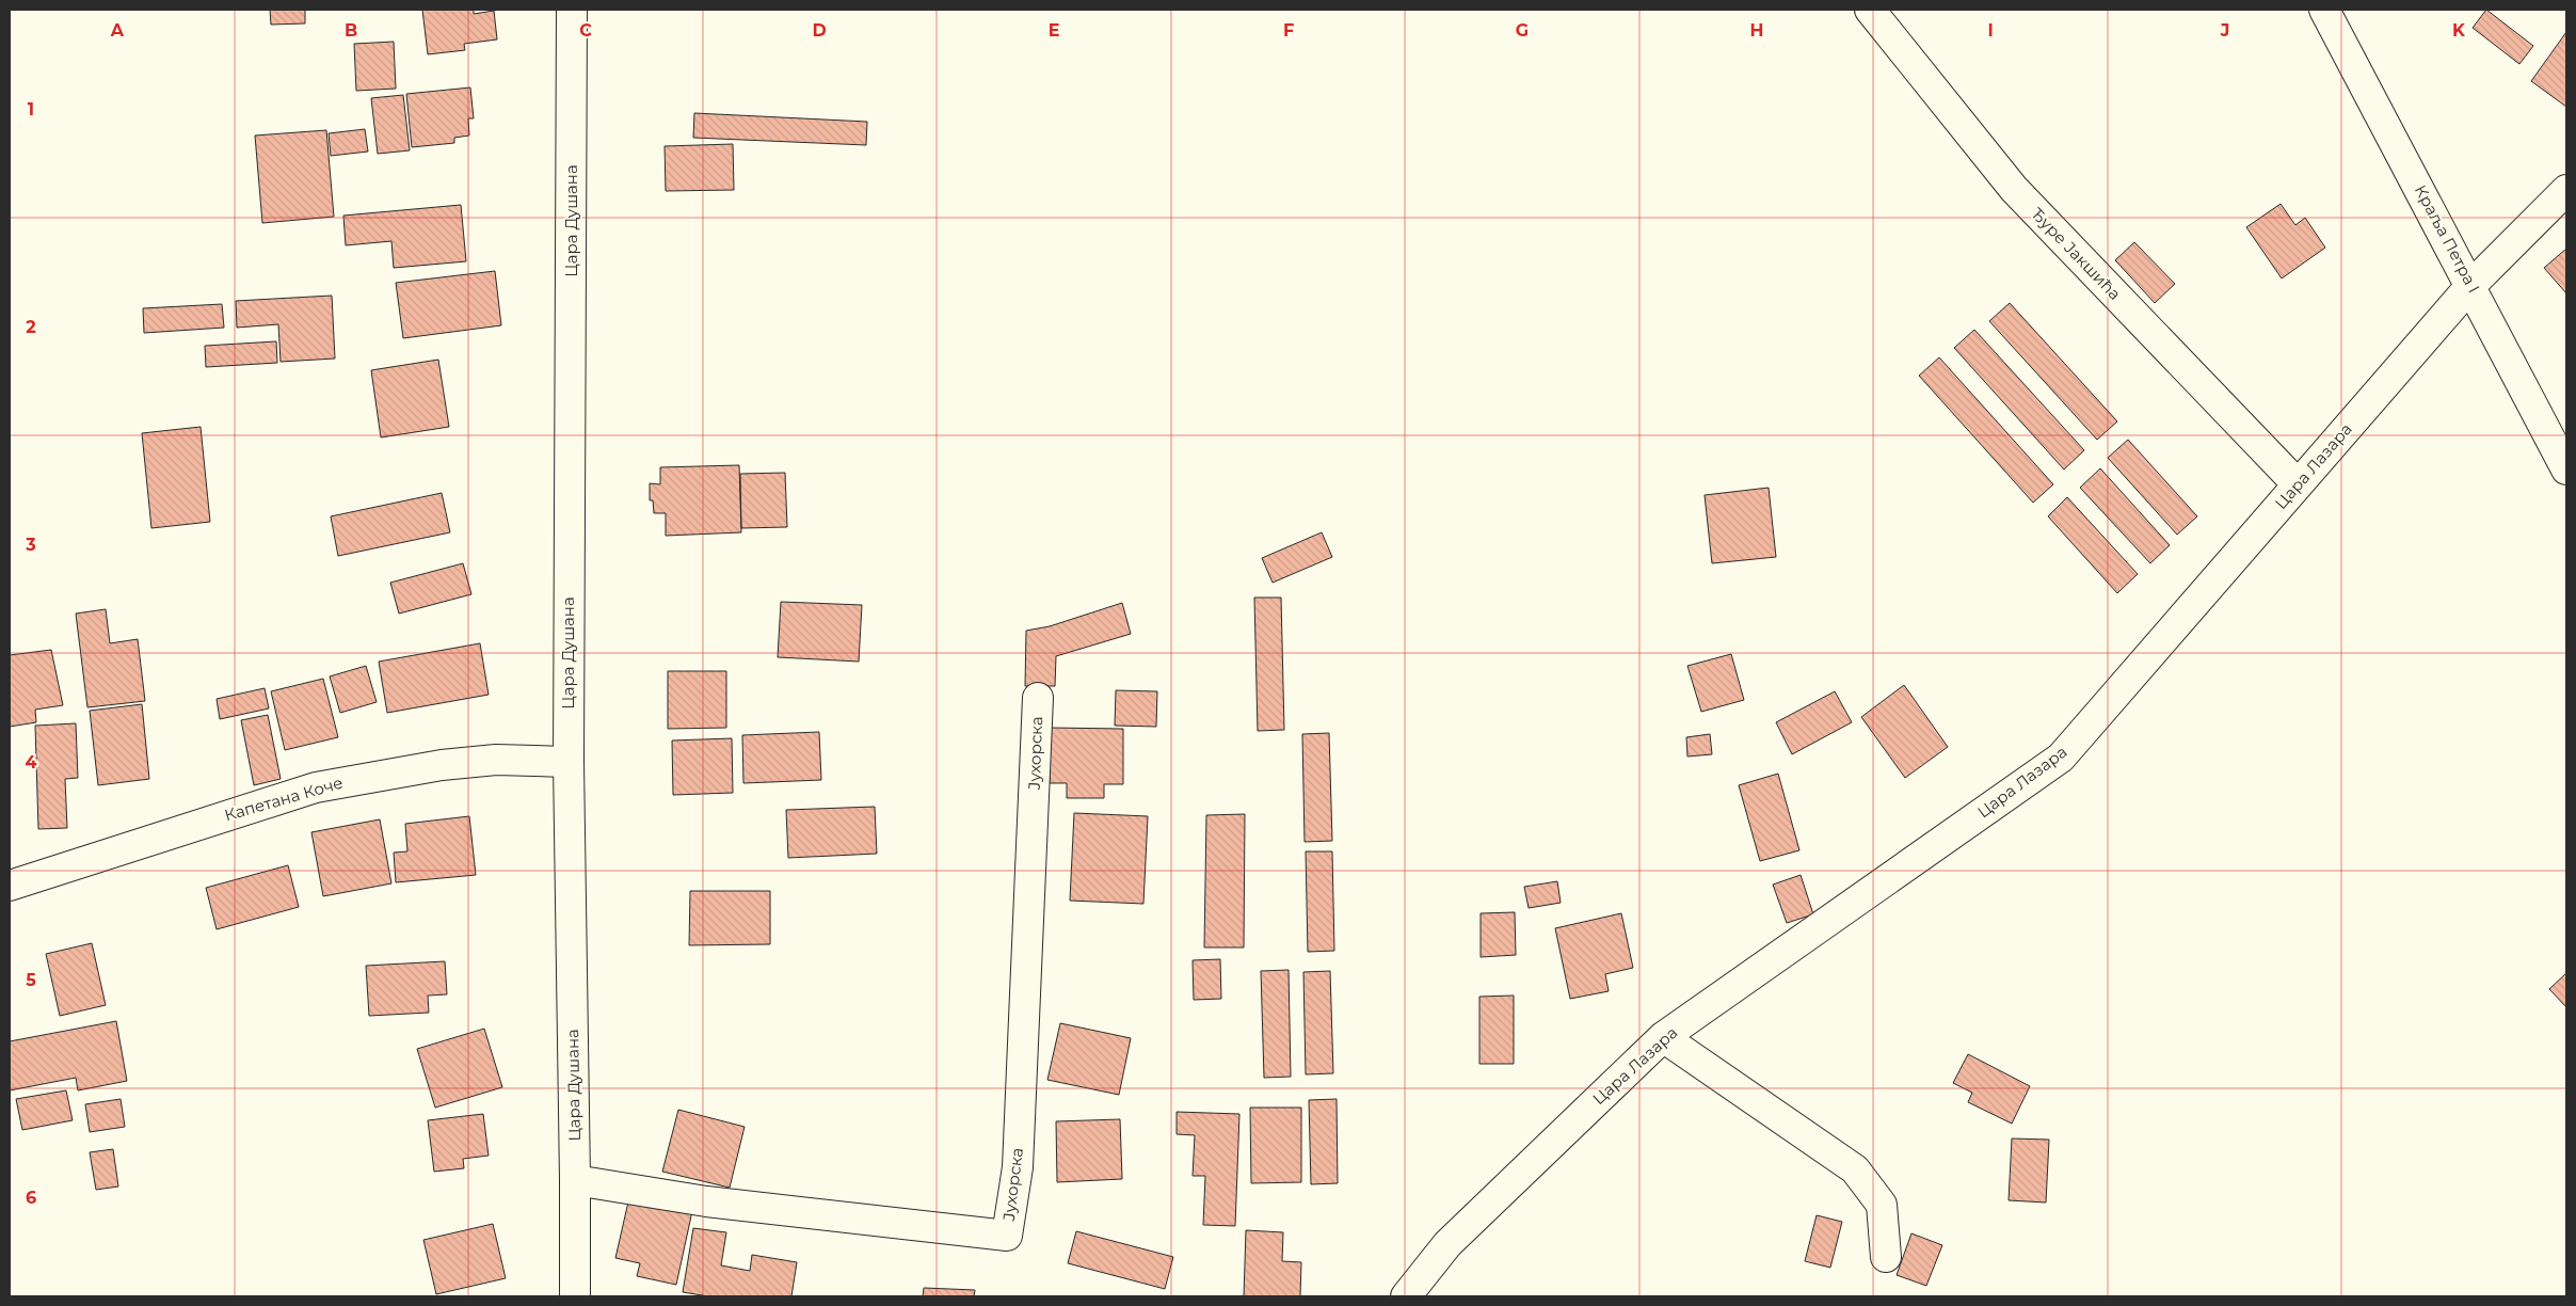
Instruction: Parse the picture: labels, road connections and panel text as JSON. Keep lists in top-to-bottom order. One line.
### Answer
{"streets":{"street":["Цара Душана","Краља Петра I","Ђуре Јакшића","Цара Лазара","Јухорска","Капетана Коче"]},"crossings":[["Цара Душана","Јухорска"],["Цара Душана","Капетана Коче"],["Краља Петра I","Цара Лазара"],["Ђуре Јакшића","Цара Лазара"]],"grid":{"columns":["A","B","C","D","E","F","G","H","I","J","K"],"rows":["1","2","3","4","5","6"]}}
